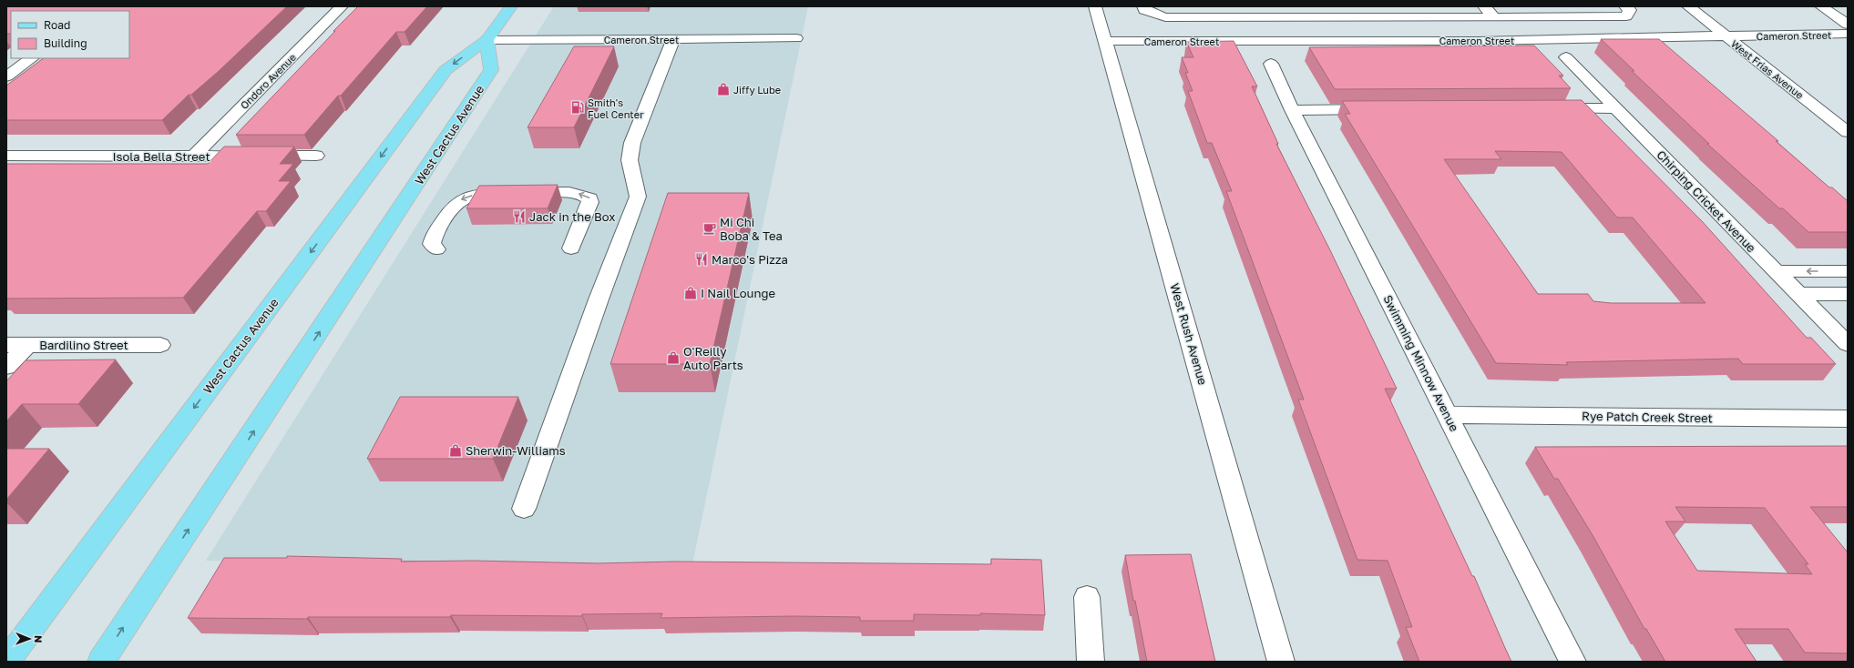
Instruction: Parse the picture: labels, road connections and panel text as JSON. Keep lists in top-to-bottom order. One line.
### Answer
{"streets":{"main road":["West Cactus Avenue"],"street":["Cameron Street","West Frias Avenue","Ondoro Avenue","Isola Bella Street","Chirping Cricket Avenue","West Rush Avenue","Bardilino Street","Swimming Minnow Avenue","Rye Patch Creek Street"]},"crossings":[["Cameron Street","West Frias Avenue"],["Cameron Street","West Cactus Avenue"],["Cameron Street","West Rush Avenue"],["Ondoro Avenue","Isola Bella Street"],["Swimming Minnow Avenue","Rye Patch Creek Street"]],"places":{"shop":["Jiffy Lube","I Nail Lounge","O'Reilly Auto Parts","Sherwin-Williams"],"fuel station":["Smith's Fuel Center"],"restaurant":["Jack in the Box","Marco's Pizza"],"cafe":["Mi Chi Boba & Tea"]},"legend":["Road","Building"],"north":"right"}
